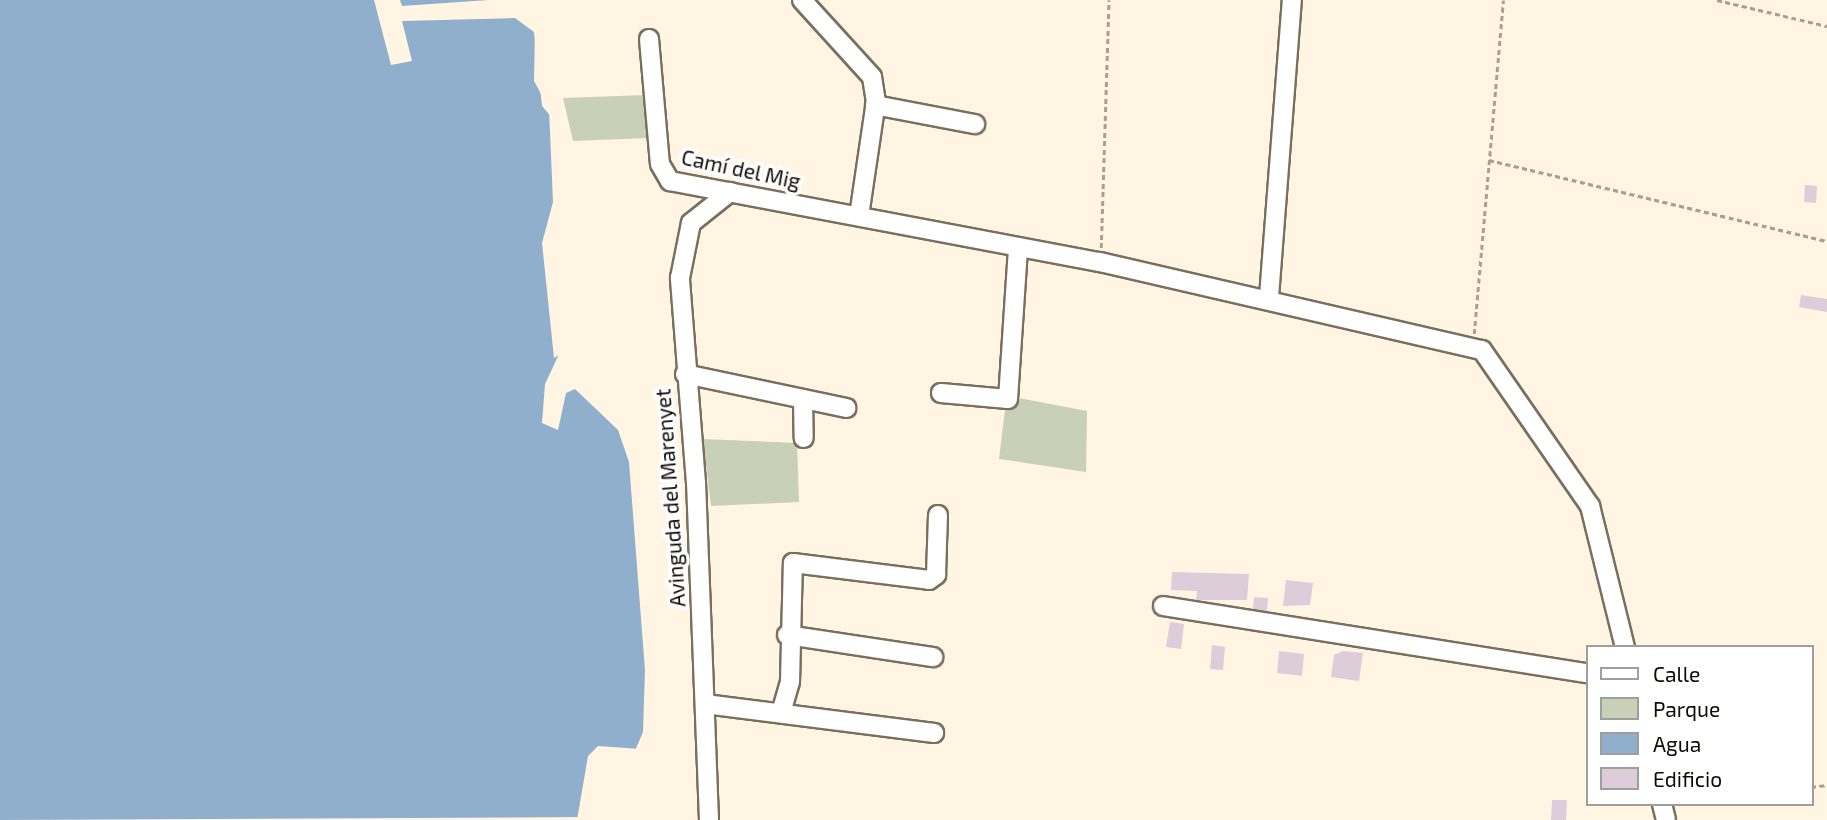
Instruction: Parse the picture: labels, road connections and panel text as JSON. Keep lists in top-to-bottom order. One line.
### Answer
{"streets":{"street":["Camí del Mig","Avinguda del Marenyet"]},"crossings":[["Camí del Mig","Avinguda del Marenyet"]],"legend":["Calle","Parque","Agua","Edificio"]}
